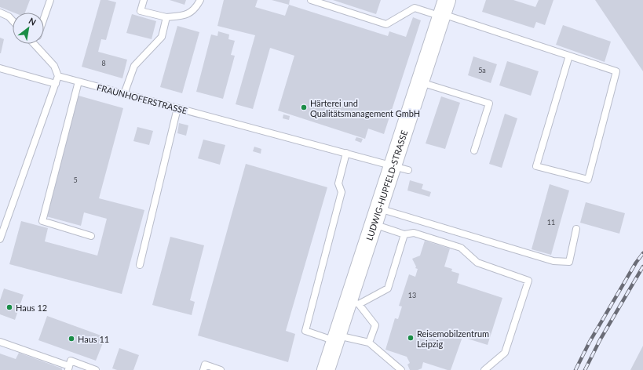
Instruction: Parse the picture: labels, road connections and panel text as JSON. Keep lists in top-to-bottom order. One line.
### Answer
{"streets":{"main road":["LUDWIG-HUPFELD-STRASSE"],"lane":["FRAUNHOFERSTRASSE"]},"crossings":[["FRAUNHOFERSTRASSE","LUDWIG-HUPFELD-STRASSE"]],"places":["Härterei und Qualitätsmanagement GmbH","Haus 12","Reisemobilzentrum Leipzig","Haus 11"],"house_numbers":["8","5a","5","11","13"],"north":"top right"}
